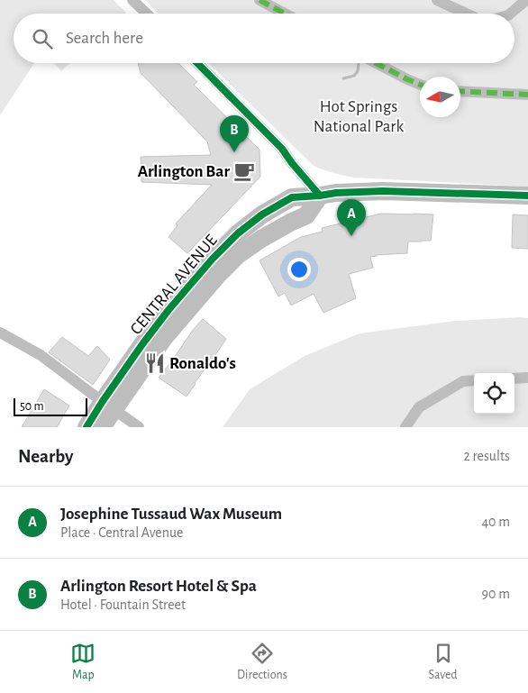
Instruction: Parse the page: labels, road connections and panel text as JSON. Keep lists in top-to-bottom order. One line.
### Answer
{"streets":{"main road":["CENTRAL AVENUE"]},"parks":["Hot Springs National Park"],"places":{"cafe":["Arlington Bar"],"restaurant":["Ronaldo's"]},"scale_bar":"50 m","north":"left","page":{"search":"Search here","pins":["B","A"],"scale":"50 m","heading":["Nearby","2 results"],"list":[{"mark":"A","name":"Josephine Tussaud Wax Museum","note":"Place · Central Avenue","value":"40 m"},{"mark":"B","name":"Arlington Resort Hotel & Spa","note":"Hotel · Fountain Street","value":"90 m"}],"nav":["Map","Directions","Saved"]}}
